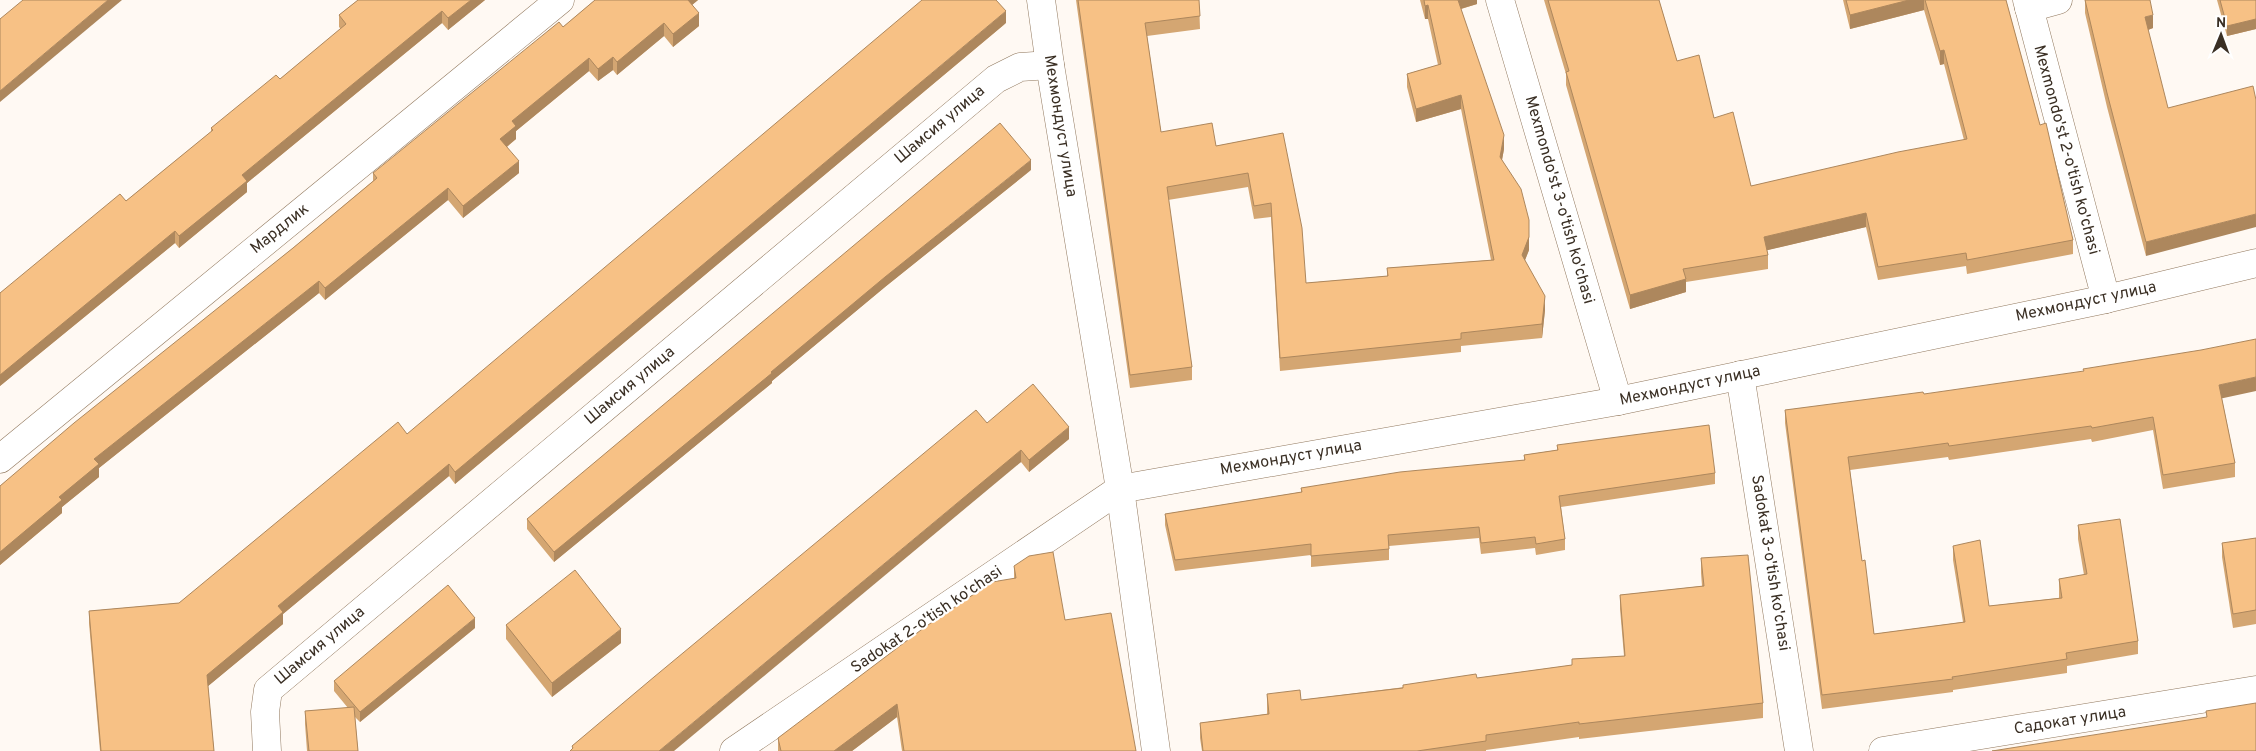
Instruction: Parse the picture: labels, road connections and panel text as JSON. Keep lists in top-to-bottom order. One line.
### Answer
{"streets":{"street":["Шамсия улица","Мехмондуст улица","Mexmondo'st 2-o'tish ko'chasi","Mexmondo'st 3-o'tish ko'chasi","Мардлик","Sadokat 3-o'tish ko'chasi","Sadokat 2-o'tish ko'chasi","Садокат улица"]},"crossings":[["Шамсия улица","Мехмондуст улица"],["Мехмондуст улица","Mexmondo'st 2-o'tish ko'chasi"],["Мехмондуст улица","Mexmondo'st 3-o'tish ko'chasi"],["Мехмондуст улица","Sadokat 3-o'tish ko'chasi"],["Мехмондуст улица","Sadokat 2-o'tish ko'chasi"]],"north":"top"}
